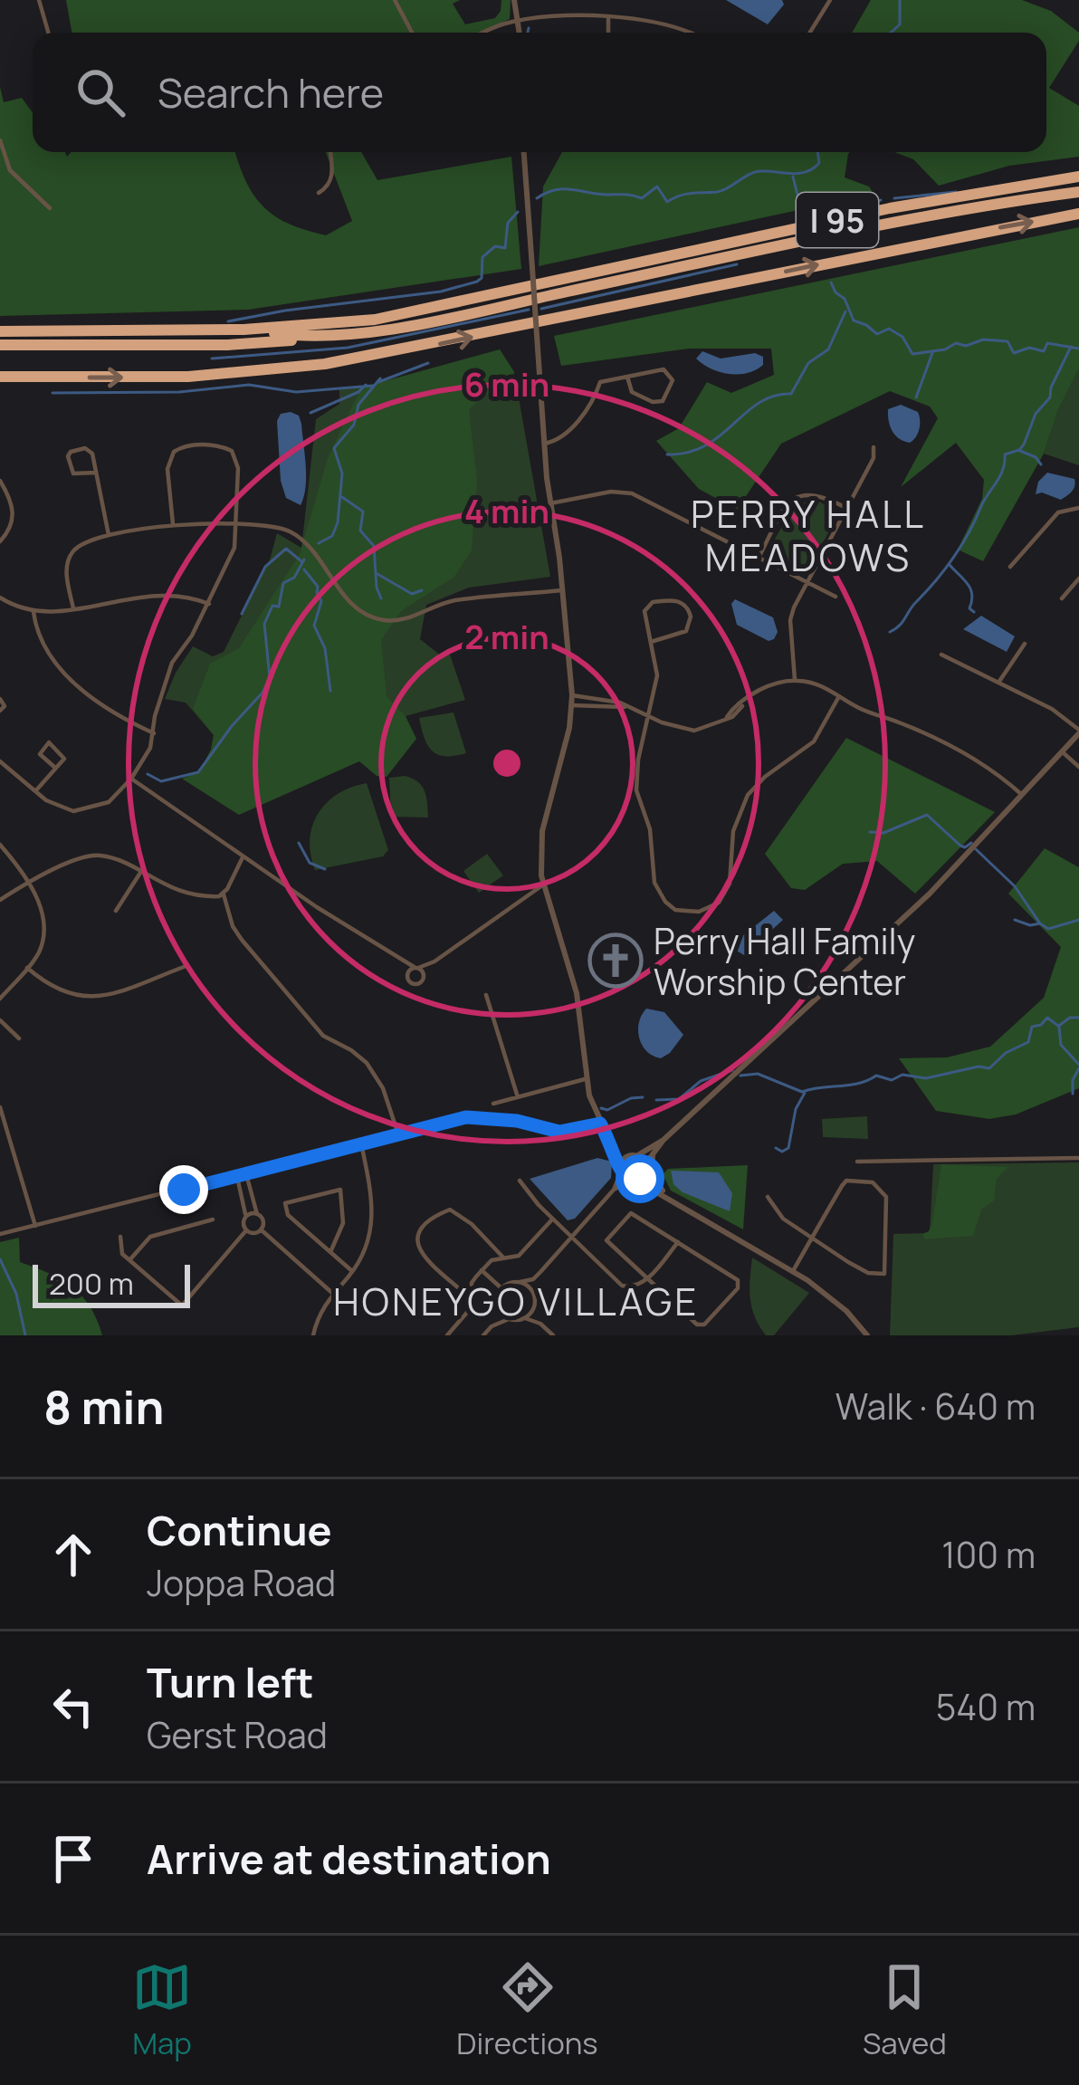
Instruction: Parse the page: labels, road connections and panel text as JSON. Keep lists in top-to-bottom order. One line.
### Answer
{"streets":{"highway":["I 95"]},"districts":["PERRY HALL MEADOWS","HONEYGO VILLAGE"],"places":{"church":["Perry Hall Family Worship Center"]},"scale_bar":"200 m","page":{"search":"Search here","scale":"200 m","heading":["8 min","Walk · 640 m"],"list":[["Continue","Joppa Road","100 m"],["Turn left","Gerst Road","540 m"],"Arrive at destination"],"nav":["Map","Directions","Saved"]},"rings":["6 min","4 min","2 min"]}
